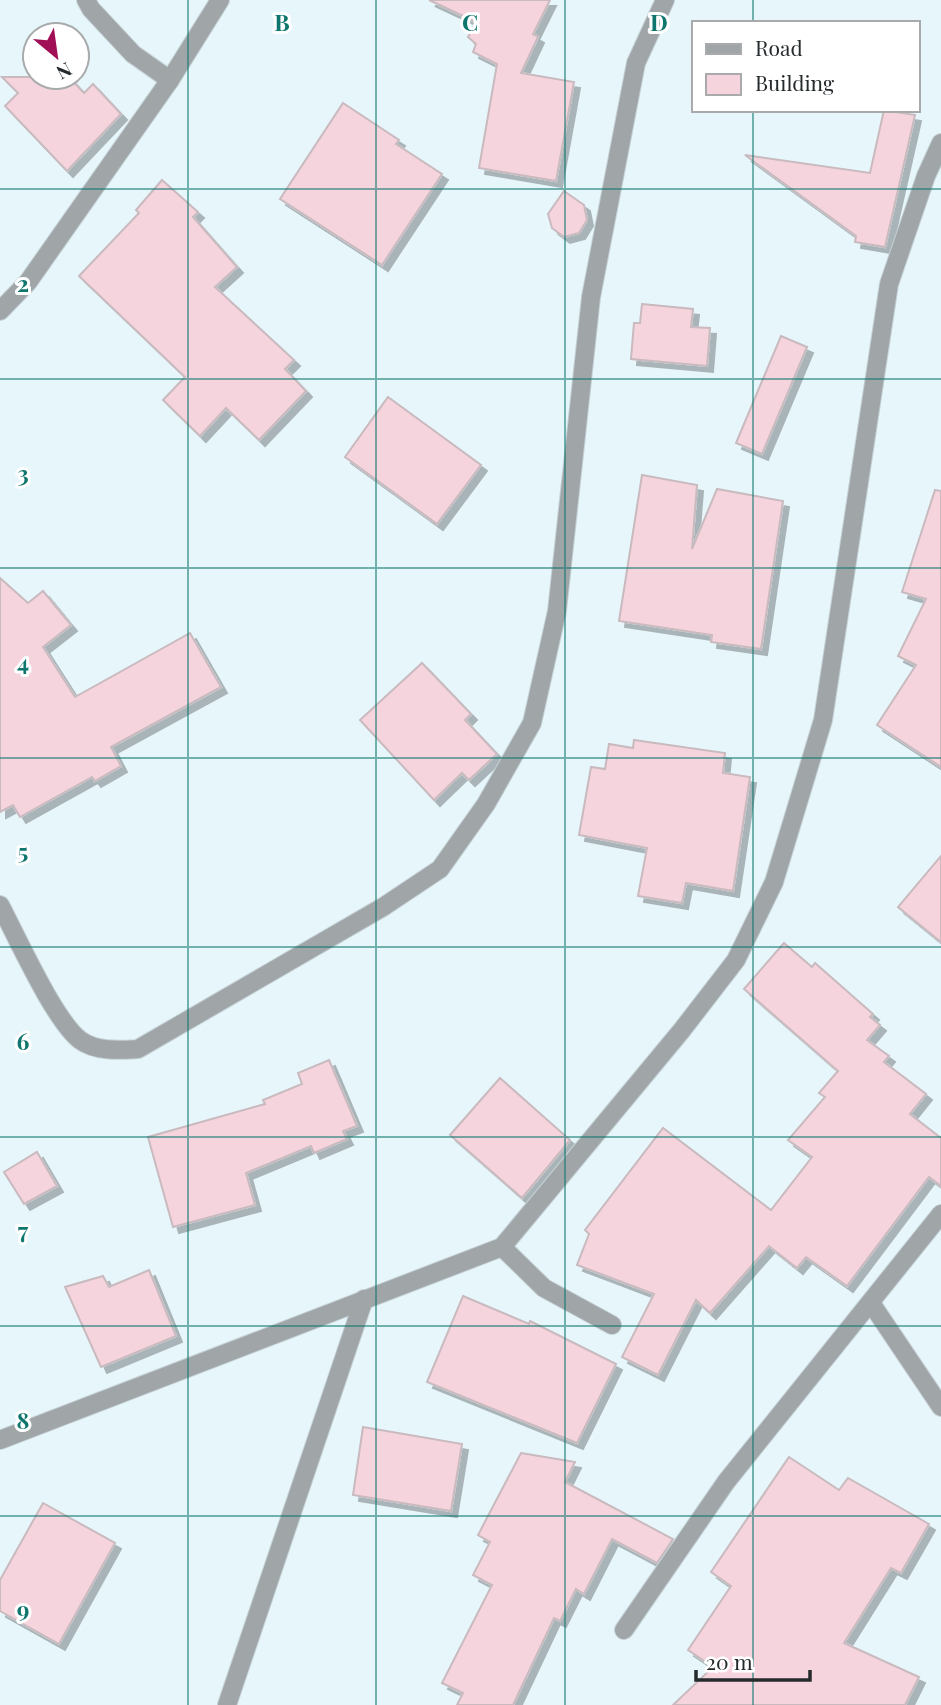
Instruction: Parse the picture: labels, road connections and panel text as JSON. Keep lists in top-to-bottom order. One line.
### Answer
{"legend":["Road","Building"],"scale_bar":"20 m","north":"bottom right","grid":{"columns":["B","C","D"],"rows":["2","3","4","5","6","7","8","9"]}}
